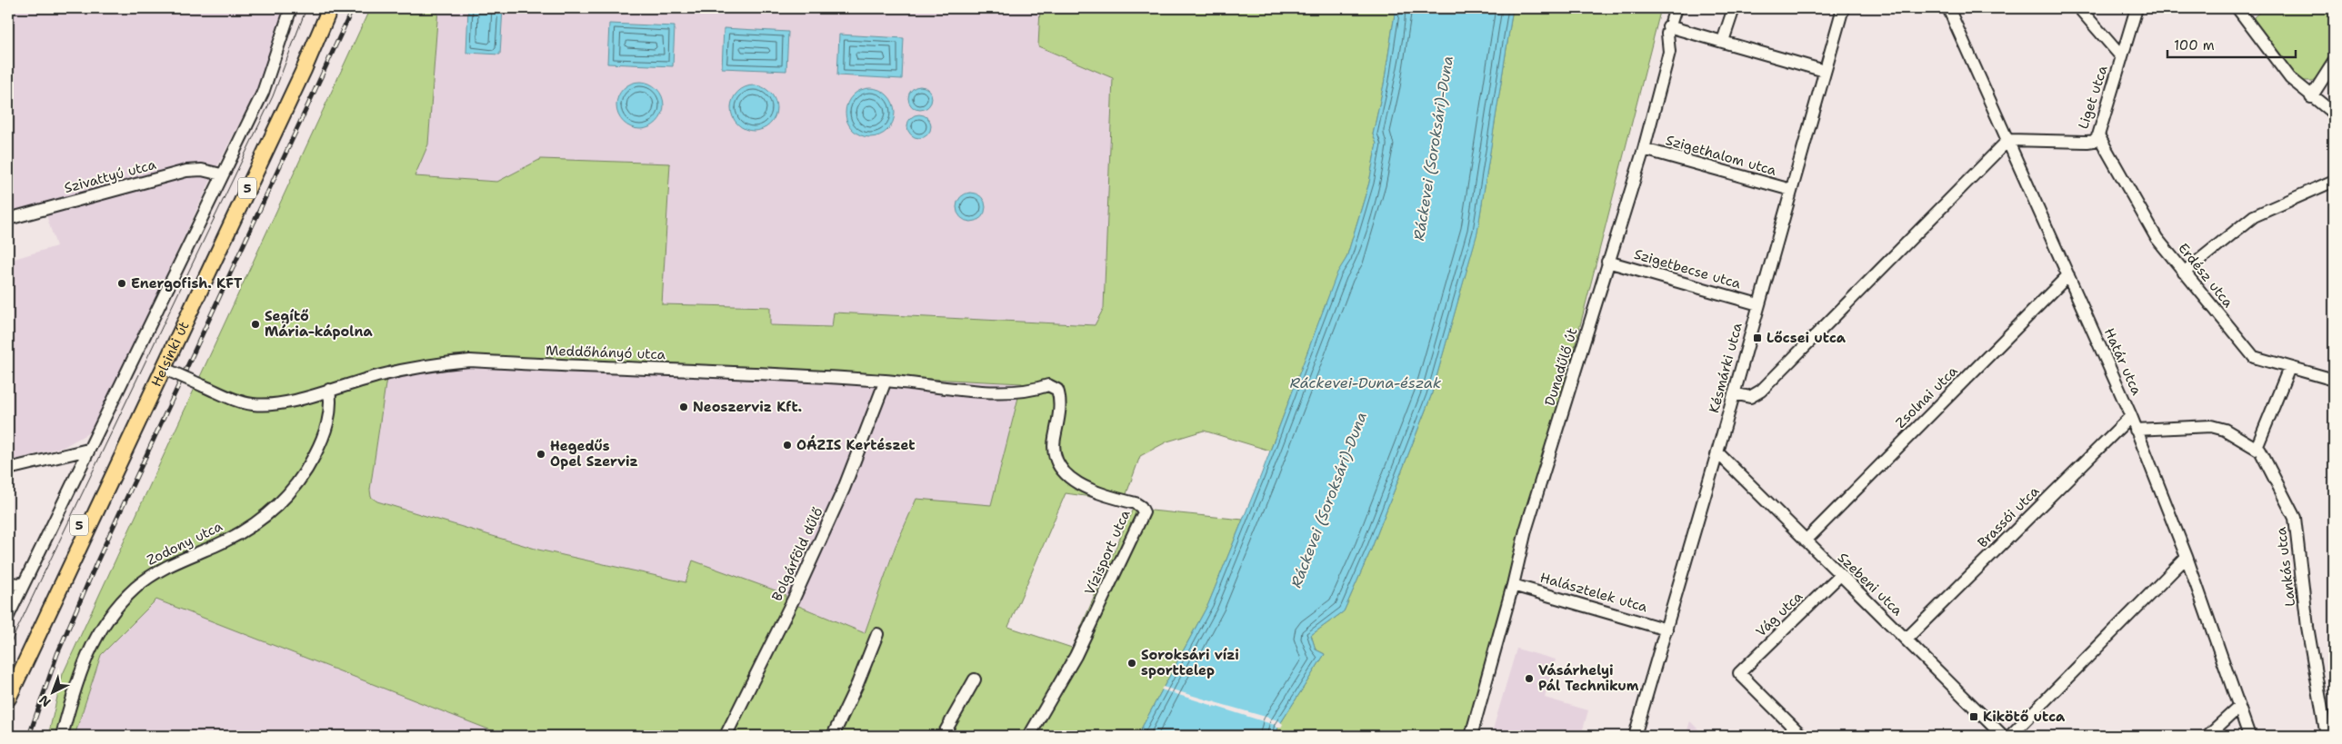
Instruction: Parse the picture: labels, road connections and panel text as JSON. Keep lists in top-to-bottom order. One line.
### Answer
{"streets":{"main road":["5","Helsinki út"],"street":["Liget utca","Szigethalom utca","Szivattyú utca","Szigetbecse utca","Erdész utca","Meddőhányó utca","Határ utca","Dunadűlő út","Késmárki utca","Zsolnai utca","Brassói utca","Zodony utca","Vízisport utca","Bolgárföld dűlő","Lankás utca","Szebeni utca","Halásztelek utca","Vág utca"]},"crossings":[["Liget utca","Erdész utca"],["Liget utca","Határ utca"],["Szigethalom utca","Dunadűlő út"],["Szigethalom utca","Késmárki utca"],["Szigetbecse utca","Dunadűlő út"],["Szigetbecse utca","Késmárki utca"],["Meddőhányó utca","Helsinki út"],["Meddőhányó utca","Zodony utca"],["Meddőhányó utca","Vízisport utca"],["Meddőhányó utca","Bolgárföld dűlő"],["Határ utca","Zsolnai utca"],["Határ utca","Brassói utca"],["Határ utca","Lankás utca"],["Dunadűlő út","Halásztelek utca"],["Késmárki utca","Szebeni utca"],["Késmárki utca","Halásztelek utca"],["Zsolnai utca","Szebeni utca"],["Brassói utca","Szebeni utca"],["Szebeni utca","Vág utca"]],"water":["Ráckevei (Soroksári)-Duna","Ráckevei-Duna-észak"],"places":{"other":["Energofish. KFT","Segítő Mária-kápolna","Neoszerviz Kft.","OÁZIS Kertészet","Hegedűs Opel Szerviz","Soroksári vízi sporttelep","Vásárhelyi Pál Technikum"],"transit":["Lőcsei utca","Kikötő utca"]},"scale_bar":"100 m","north":"bottom left"}
